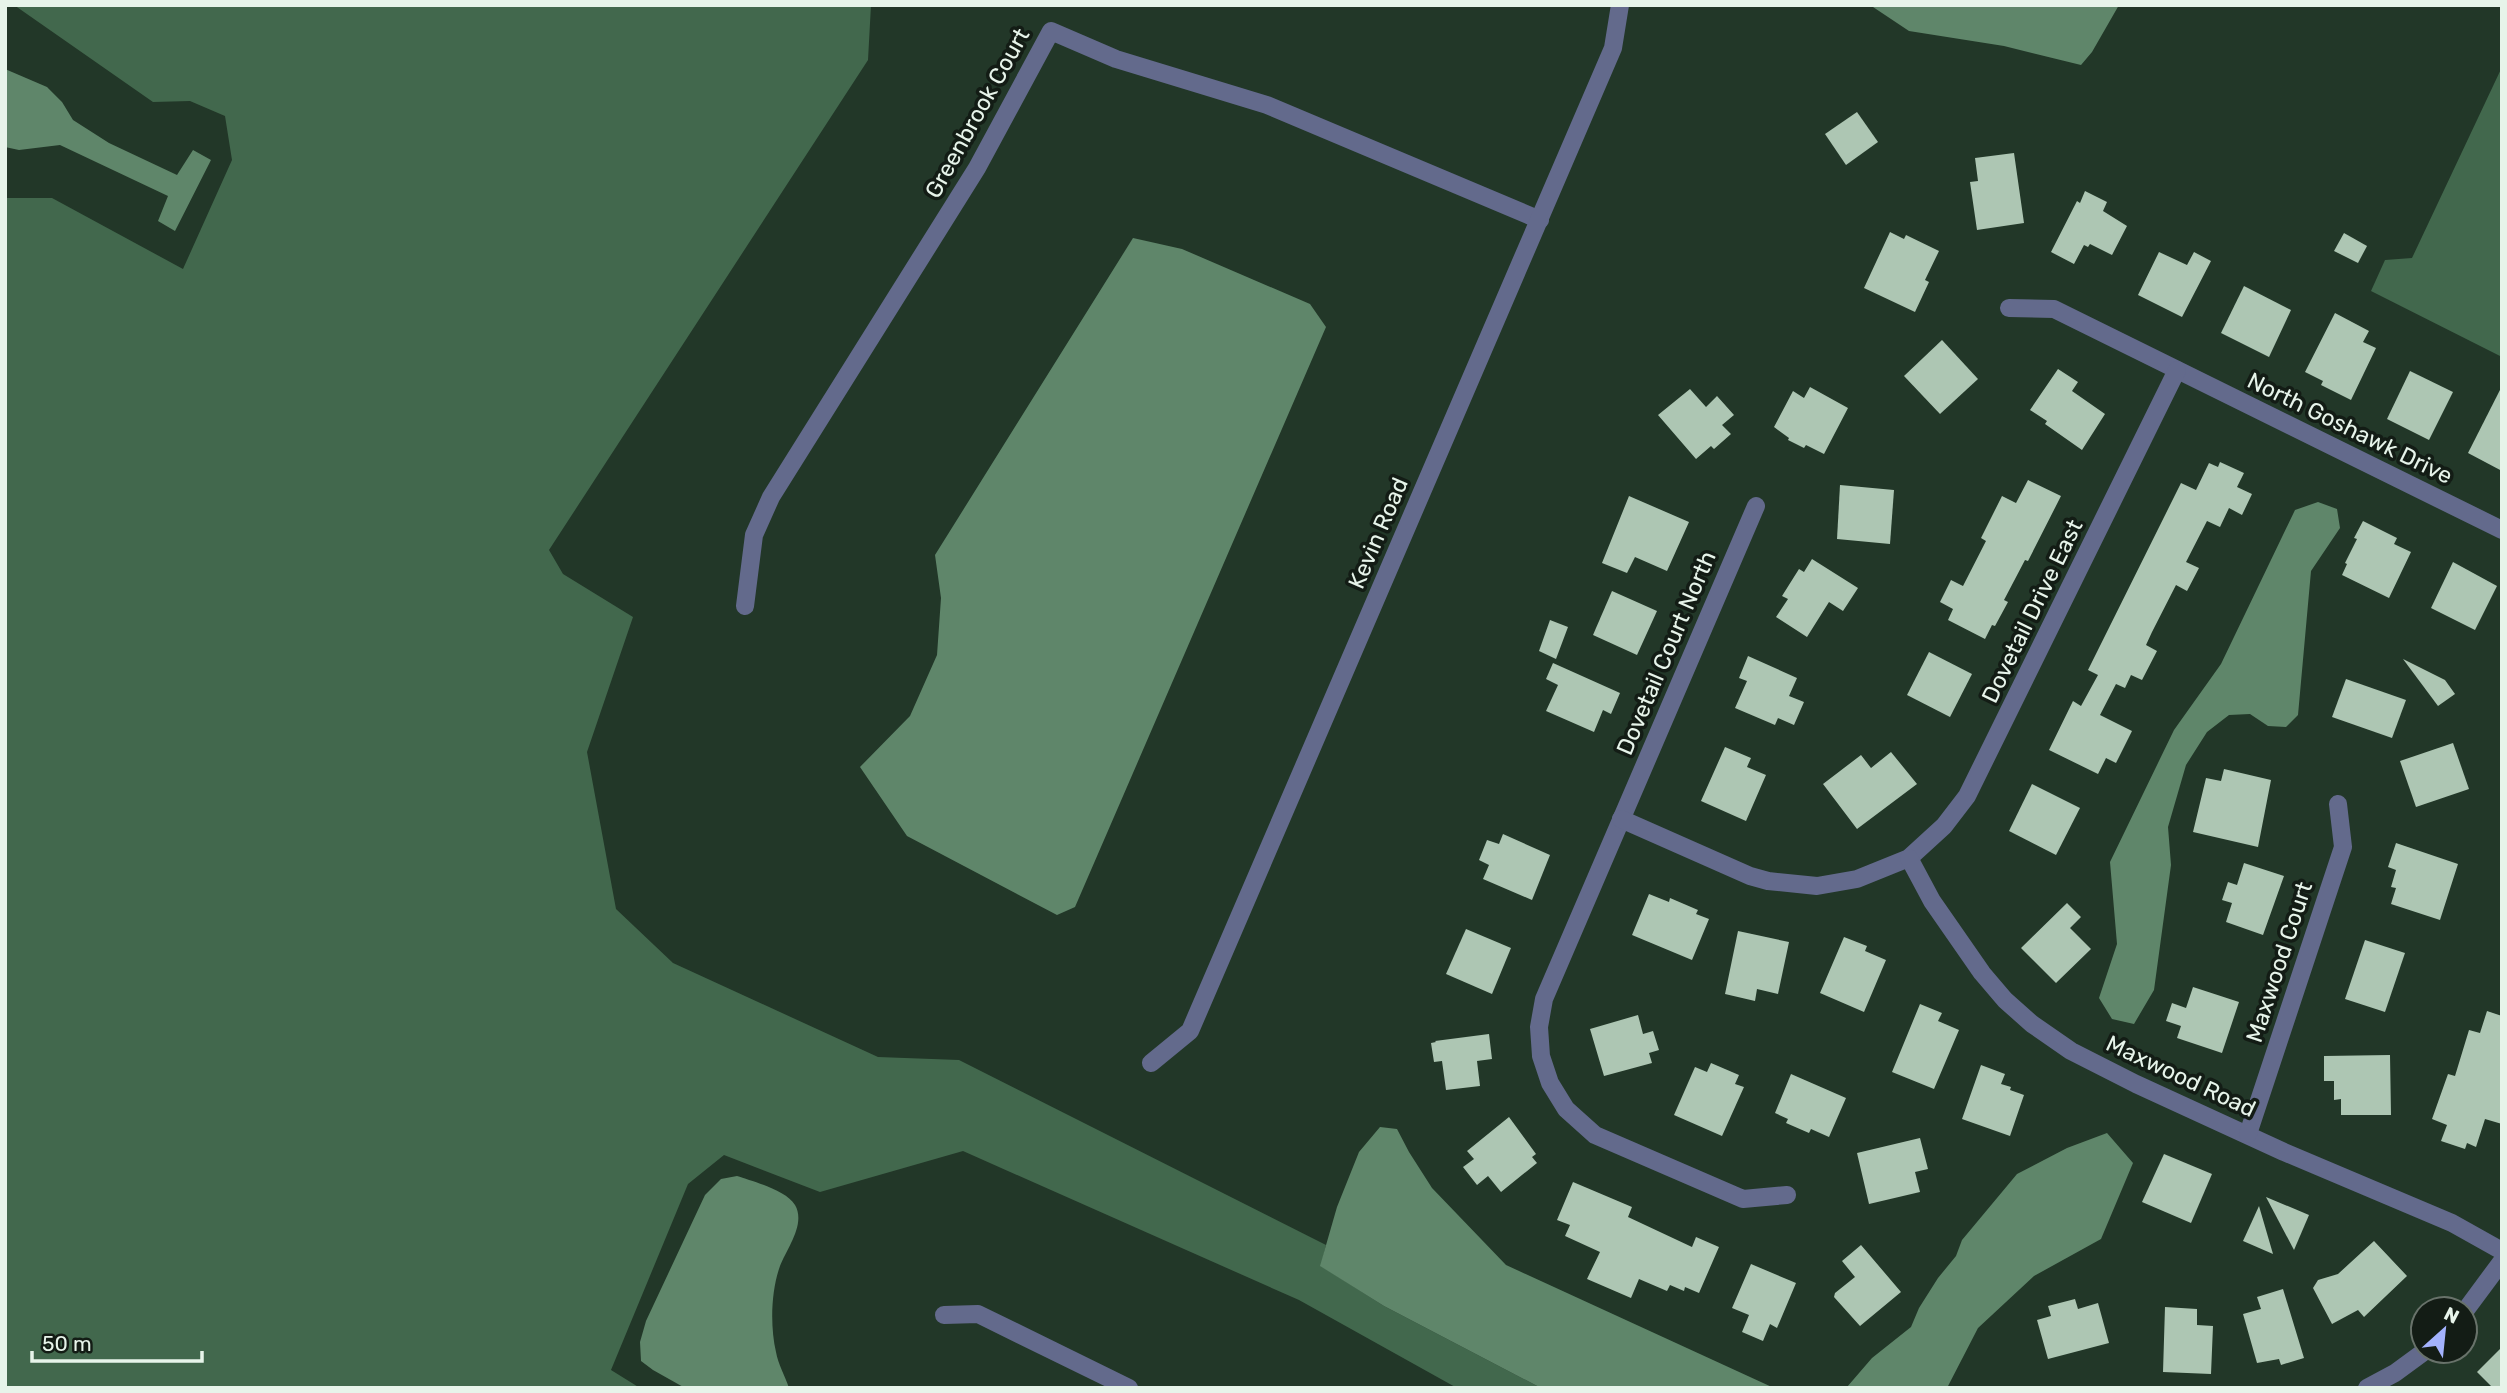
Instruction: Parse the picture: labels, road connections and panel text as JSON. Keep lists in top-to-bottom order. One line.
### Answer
{"streets":{"street":["Greenbrook Court","North Goshawk Drive","Kevin Road","Dovetail Drive East","Dovetail Court North","Maxwood Court","Maxwood Road"]},"crossings":[["Greenbrook Court","Kevin Road"],["North Goshawk Drive","Dovetail Drive East"],["Dovetail Drive East","Maxwood Road"],["Maxwood Court","Maxwood Road"]],"scale_bar":"50 m","north":"top right"}
